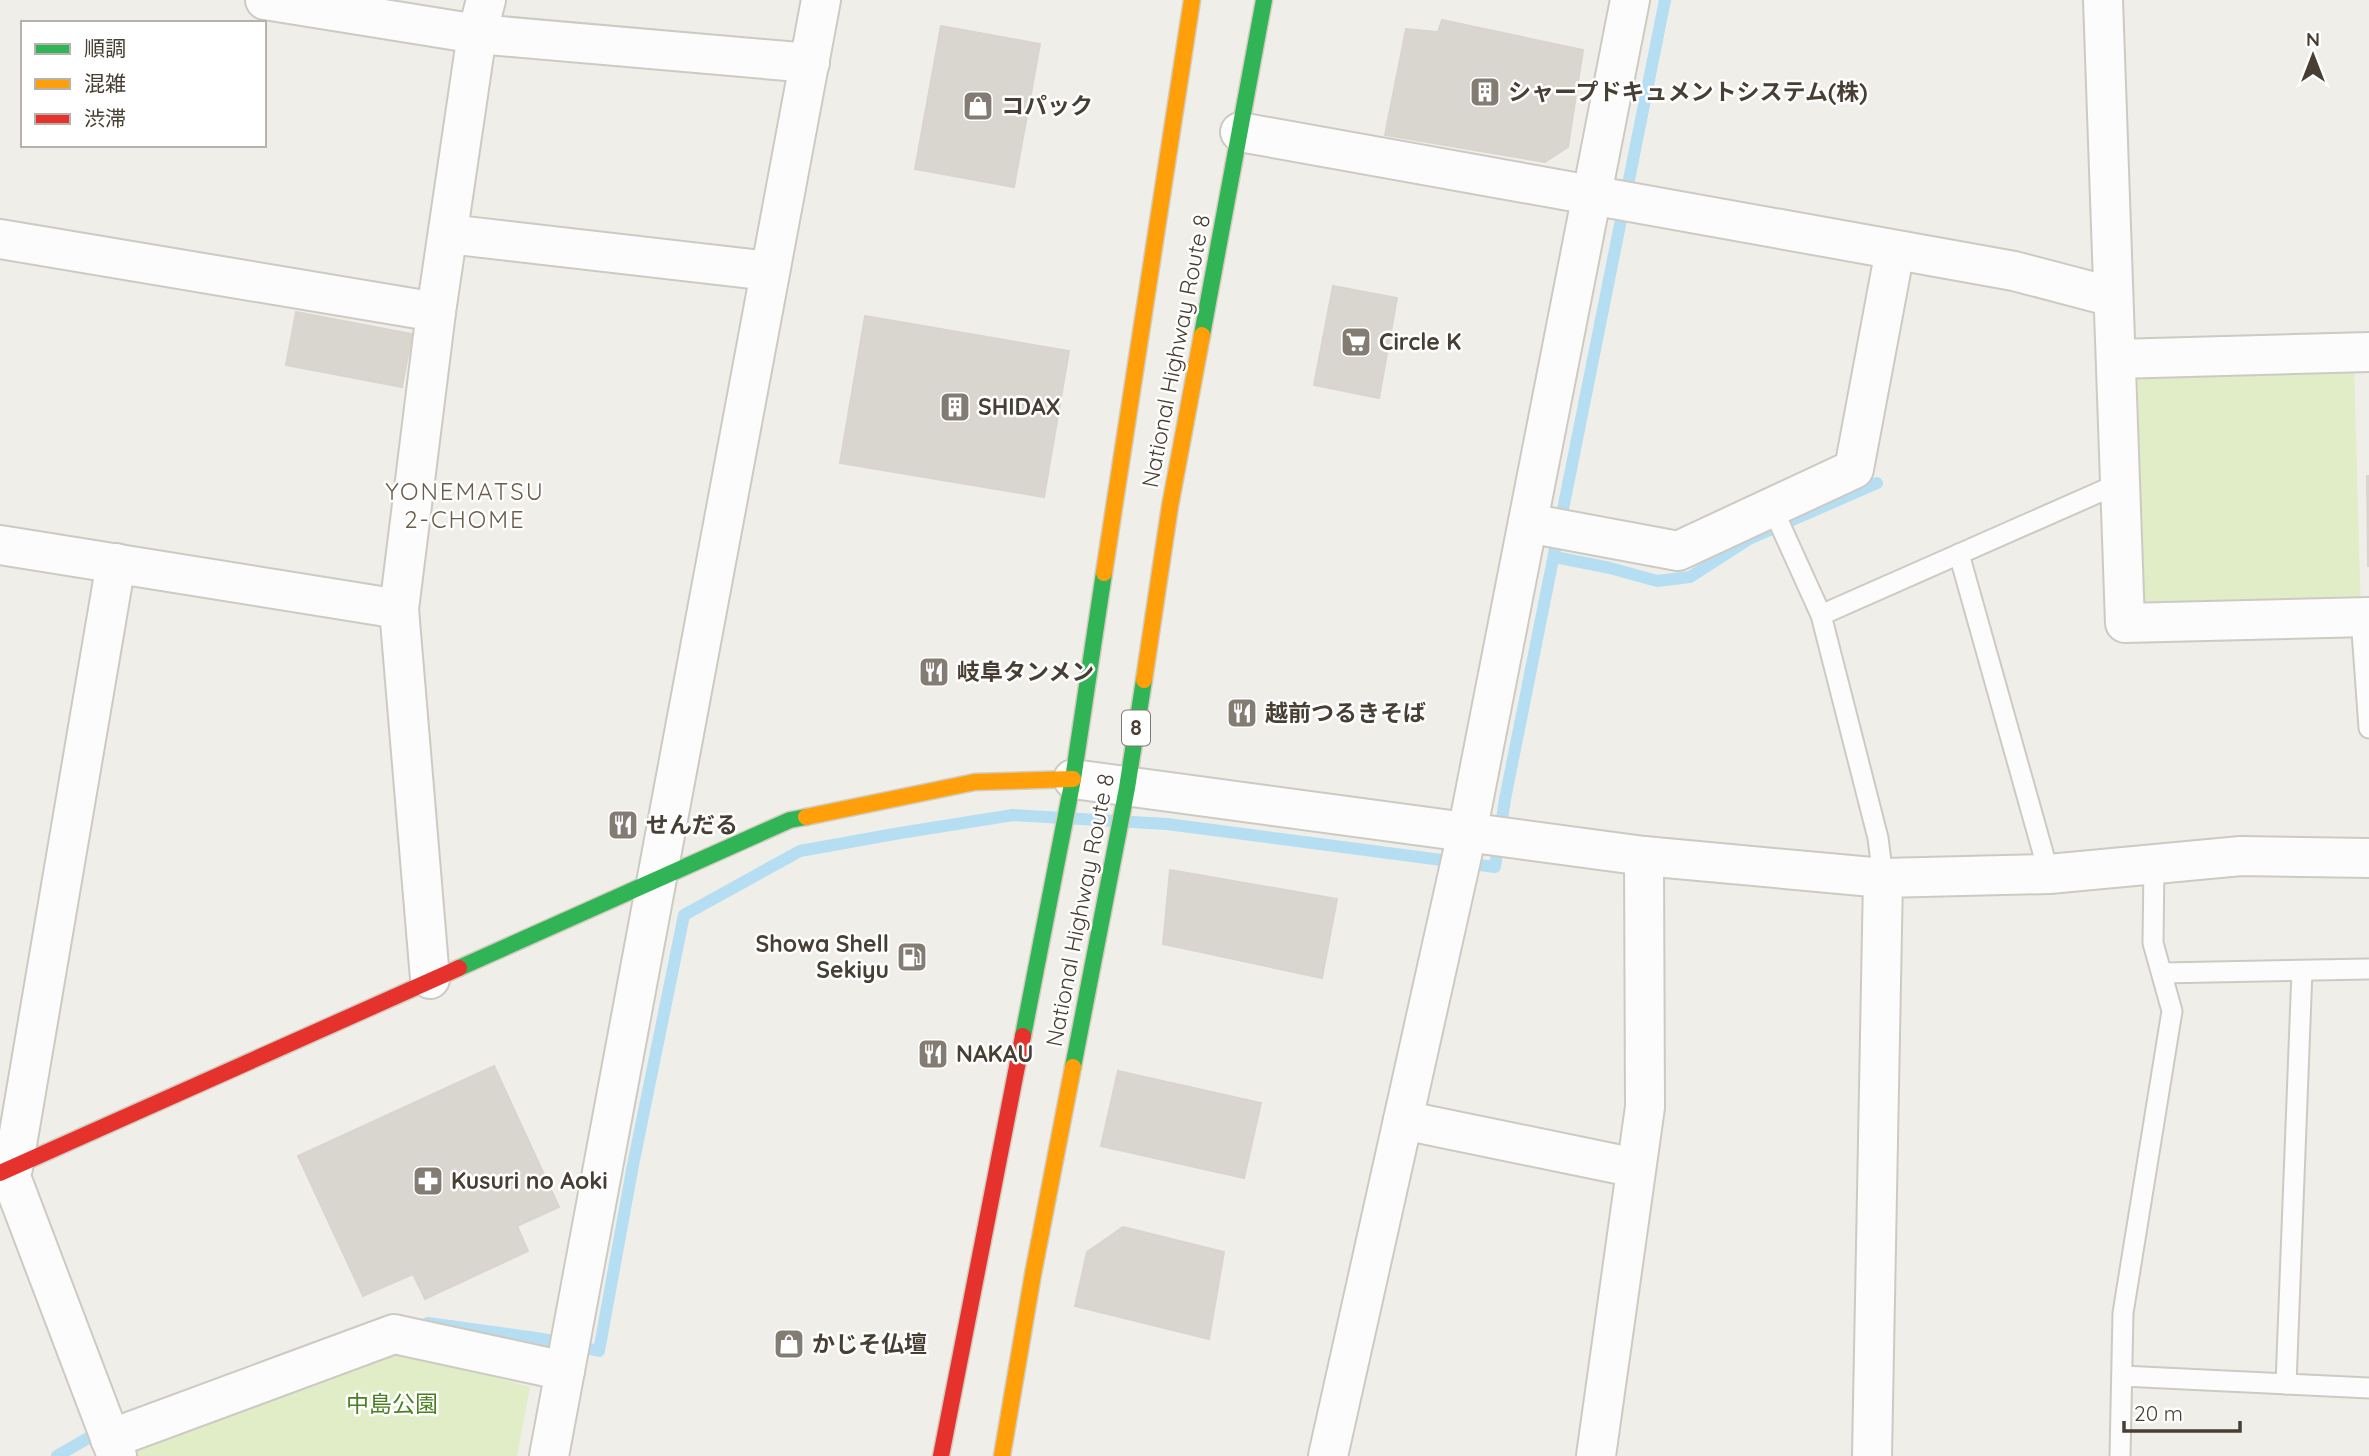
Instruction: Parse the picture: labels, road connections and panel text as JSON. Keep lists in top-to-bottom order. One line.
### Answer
{"streets":{"main road":["National Highway Route 8","8"]},"districts":["YONEMATSU 2-CHOME"],"parks":["中島公園"],"places":{"building":["シャープドキュメントシステム(株)","SHIDAX"],"shop":["コパック","かじそ仏壇"],"supermarket":["Circle K"],"restaurant":["岐阜タンメン","越前つるきそば","せんだる","NAKAU"],"fuel station":["Showa Shell Sekiyu"],"pharmacy":["Kusuri no Aoki"]},"legend":["順調","混雑","渋滞"],"scale_bar":"20 m","north":"top"}
